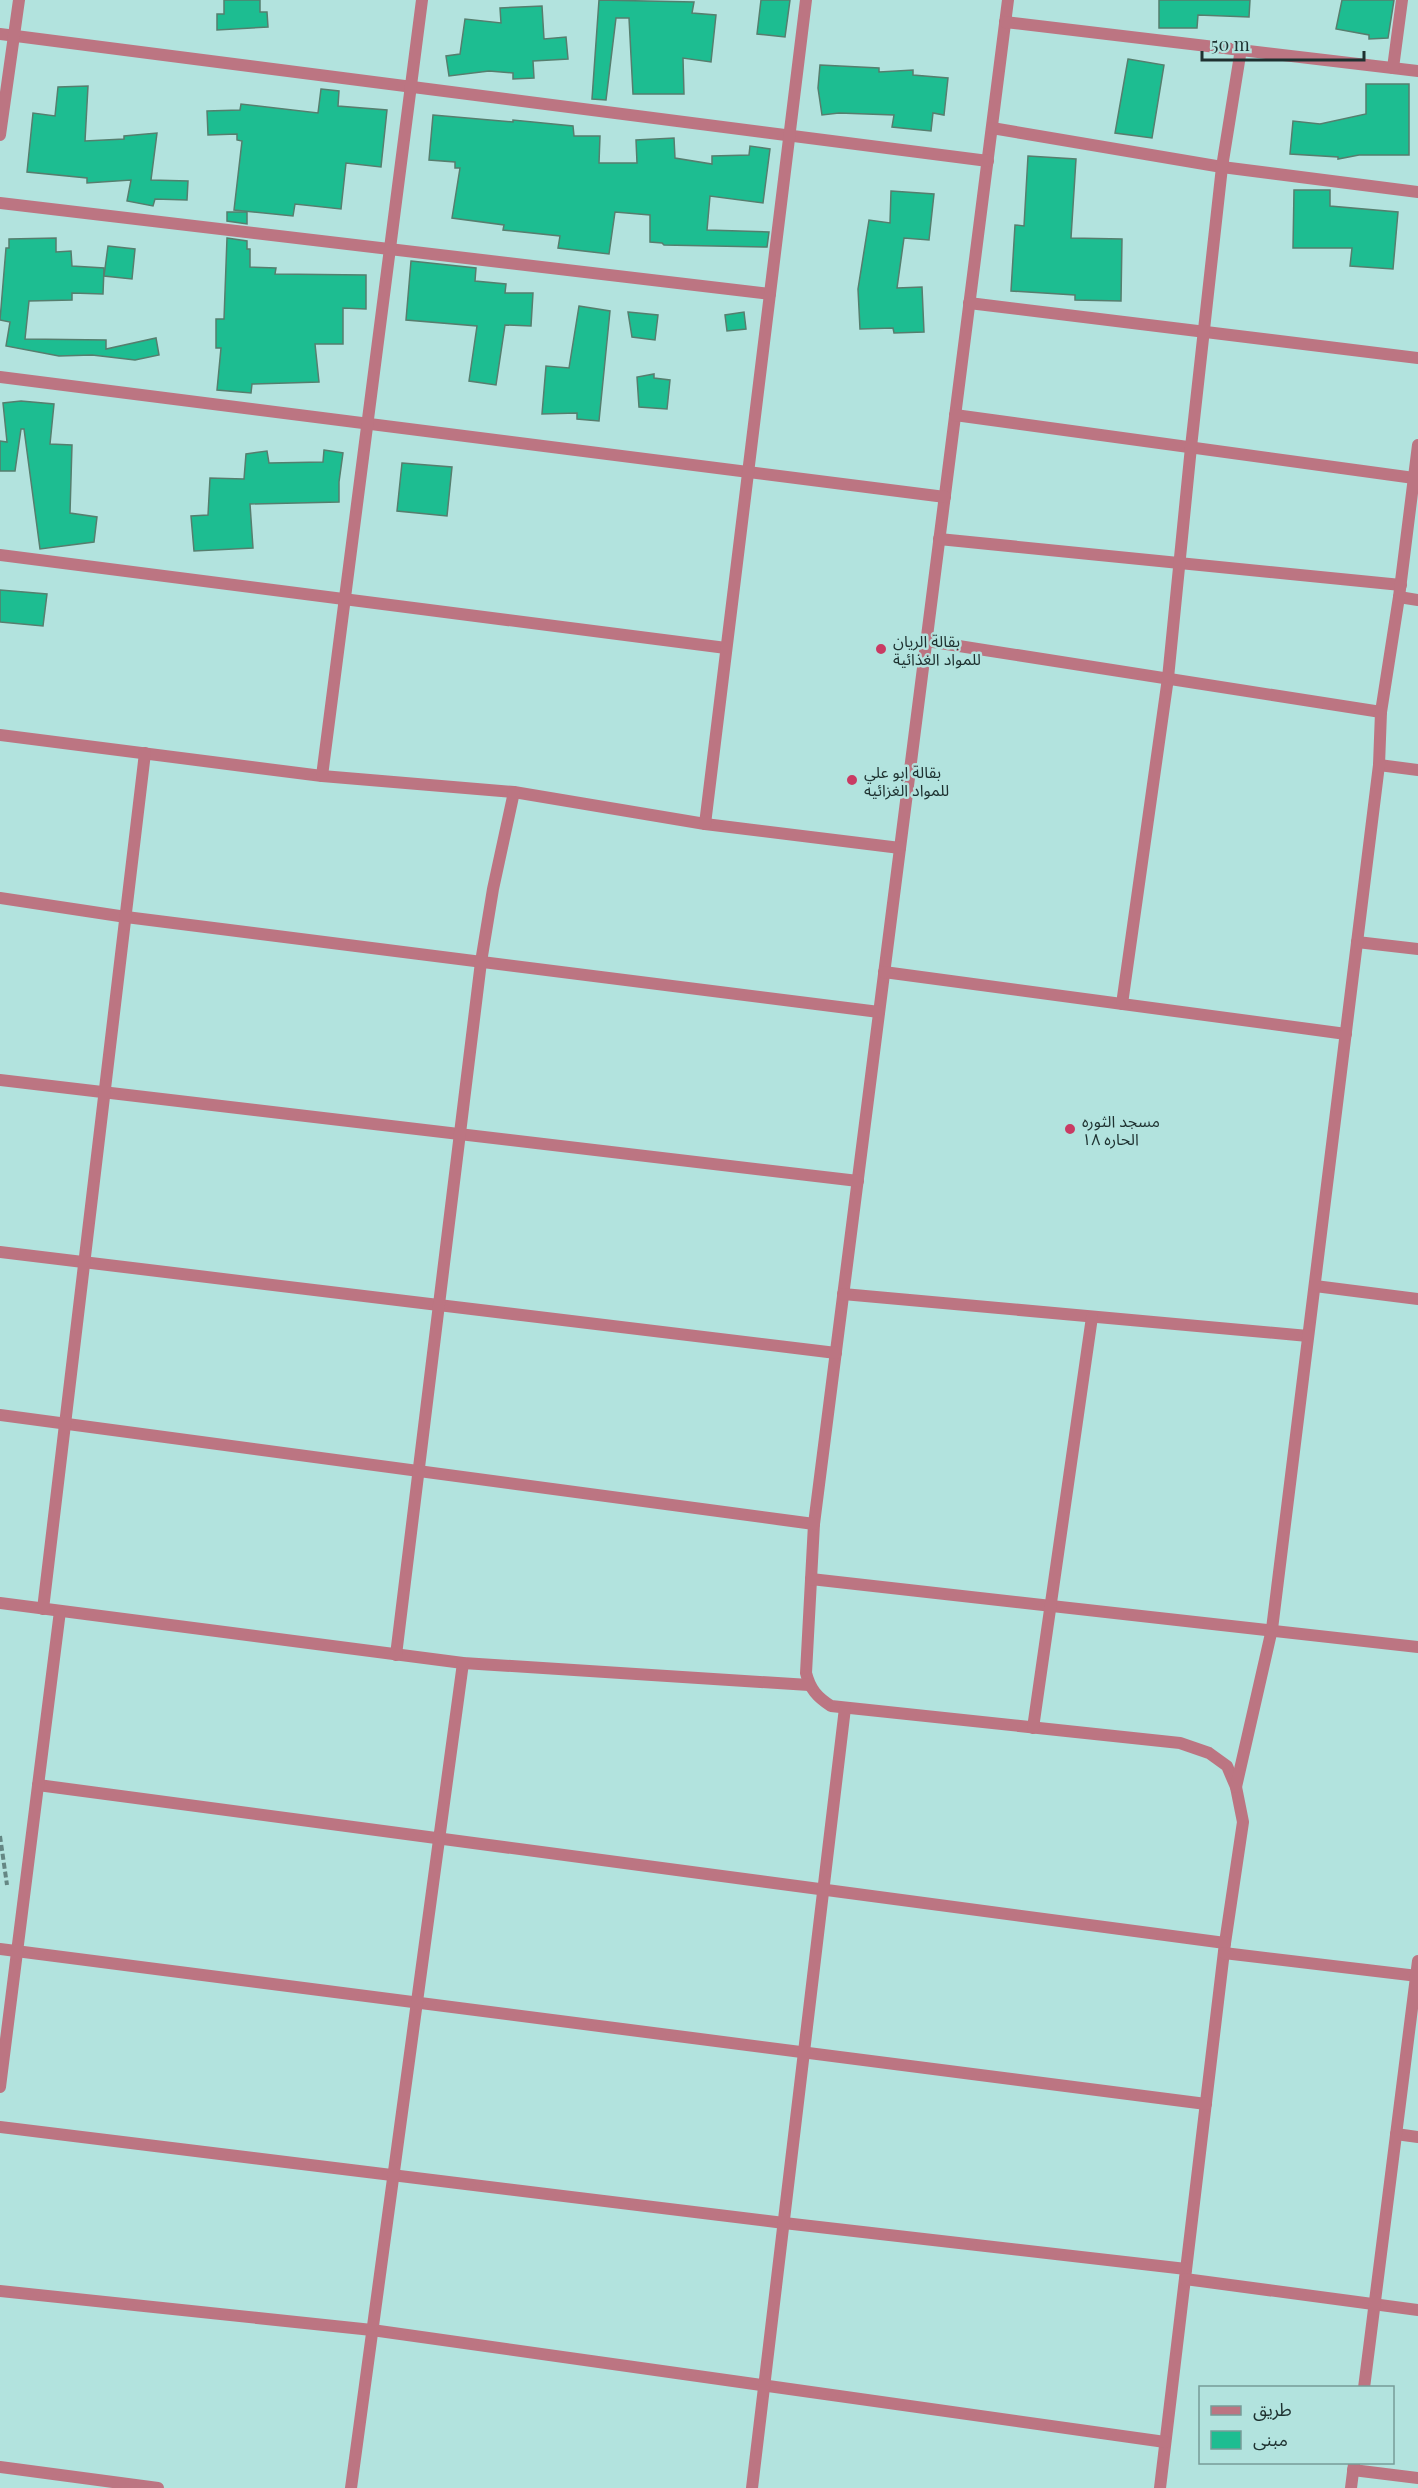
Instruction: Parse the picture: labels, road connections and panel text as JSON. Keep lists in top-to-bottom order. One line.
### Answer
{"places":["بقالة الريان للمواد الغذائية","بقالة ابو علي للمواد الغزائيه","مسجد الثوره الحاره ١٨"],"legend":["طريق","مبنى"],"scale_bar":"50 m"}
